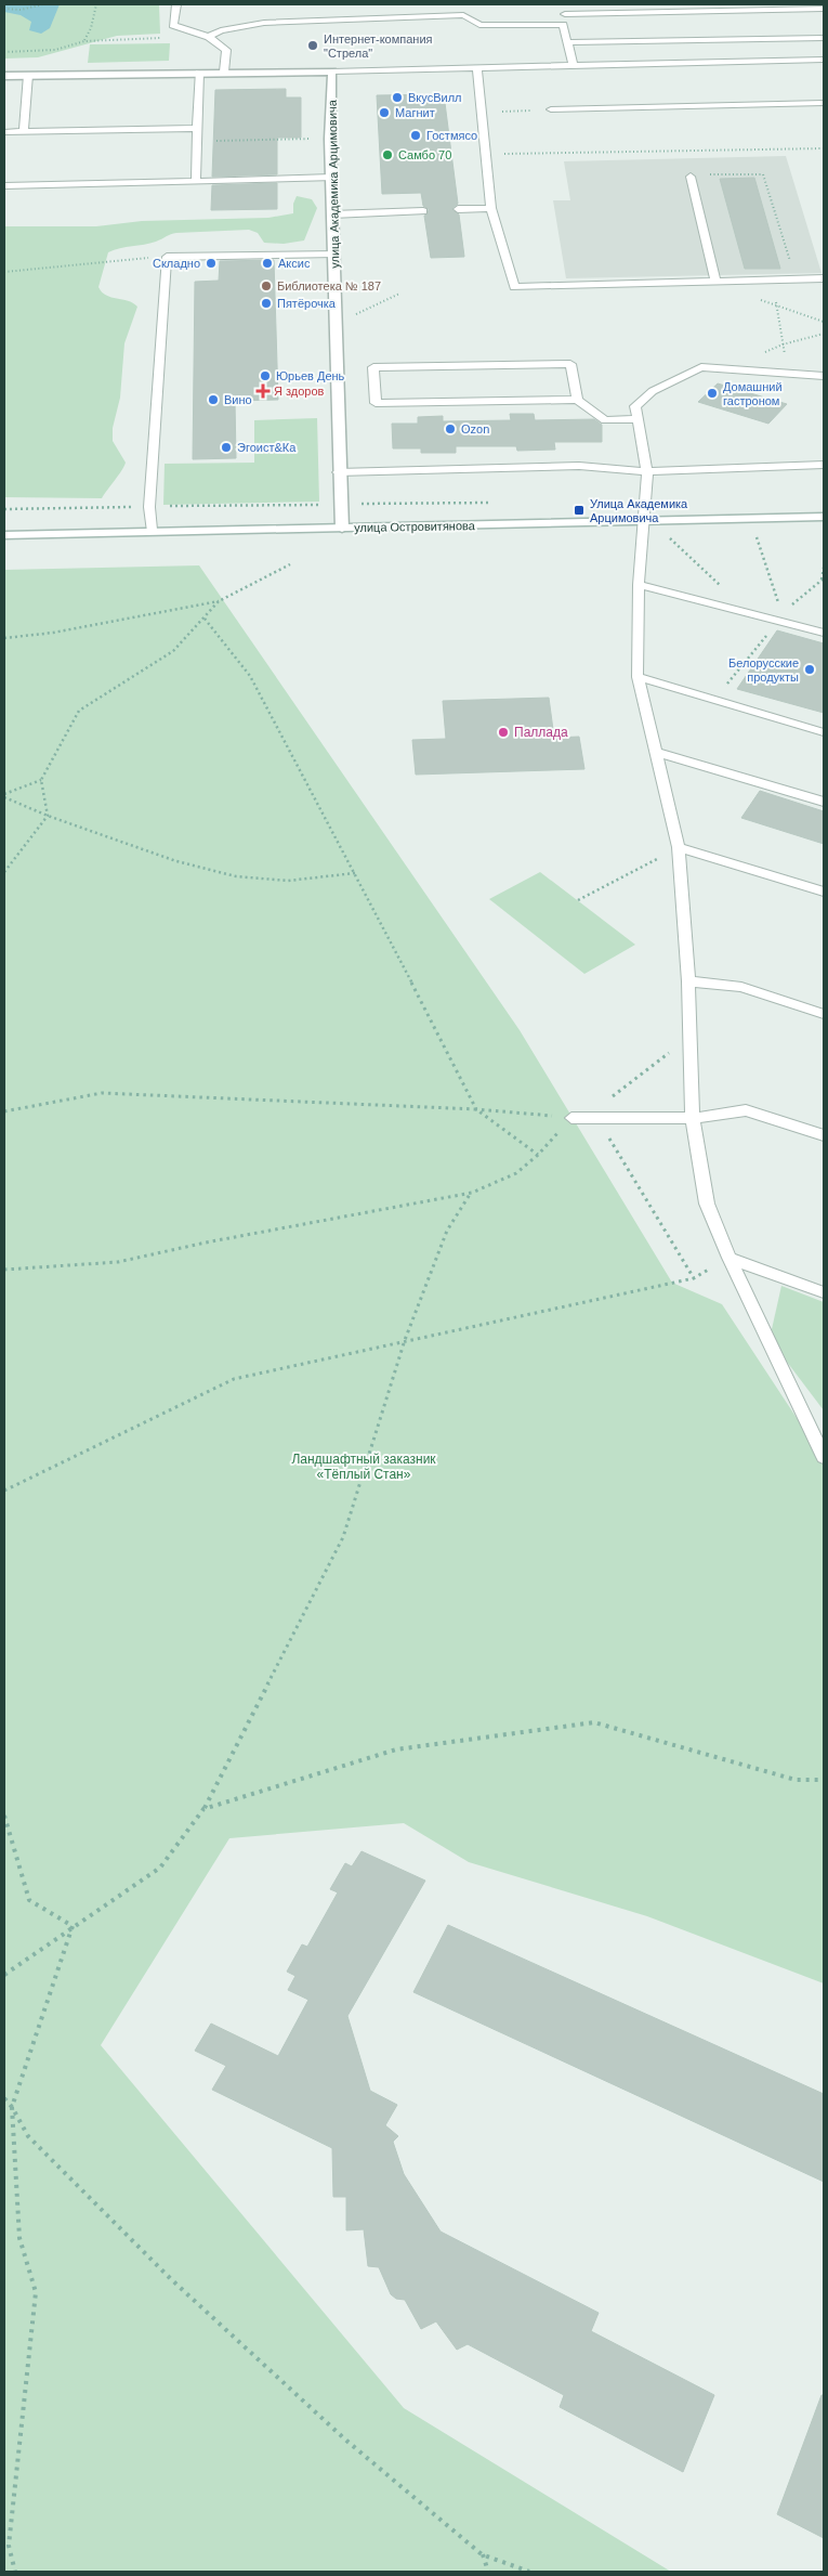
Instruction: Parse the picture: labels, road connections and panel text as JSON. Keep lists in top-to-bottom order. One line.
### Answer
{"streets":{"street":["улица Академика Арцимовича","улица Островитянова"]},"crossings":[["улица Академика Арцимовича","улица Островитянова"]],"parks":["Ландшафтный заказник «Тёплый Стан»"],"places":{"other":["Интернет-компания \"Стрела\"","ВкусВилл","Магнит","Гостмясо","Самбо 70","Складно","Аксис","Библиотека № 187","Пятёрочка","Юрьев День","Домашний гастроном","Вино","Ozon","Эгоист&Ка","Белорусские продукты","Паллада"],"health":["Я здоров"],"transit":["Улица Академика Арцимовича"]}}
